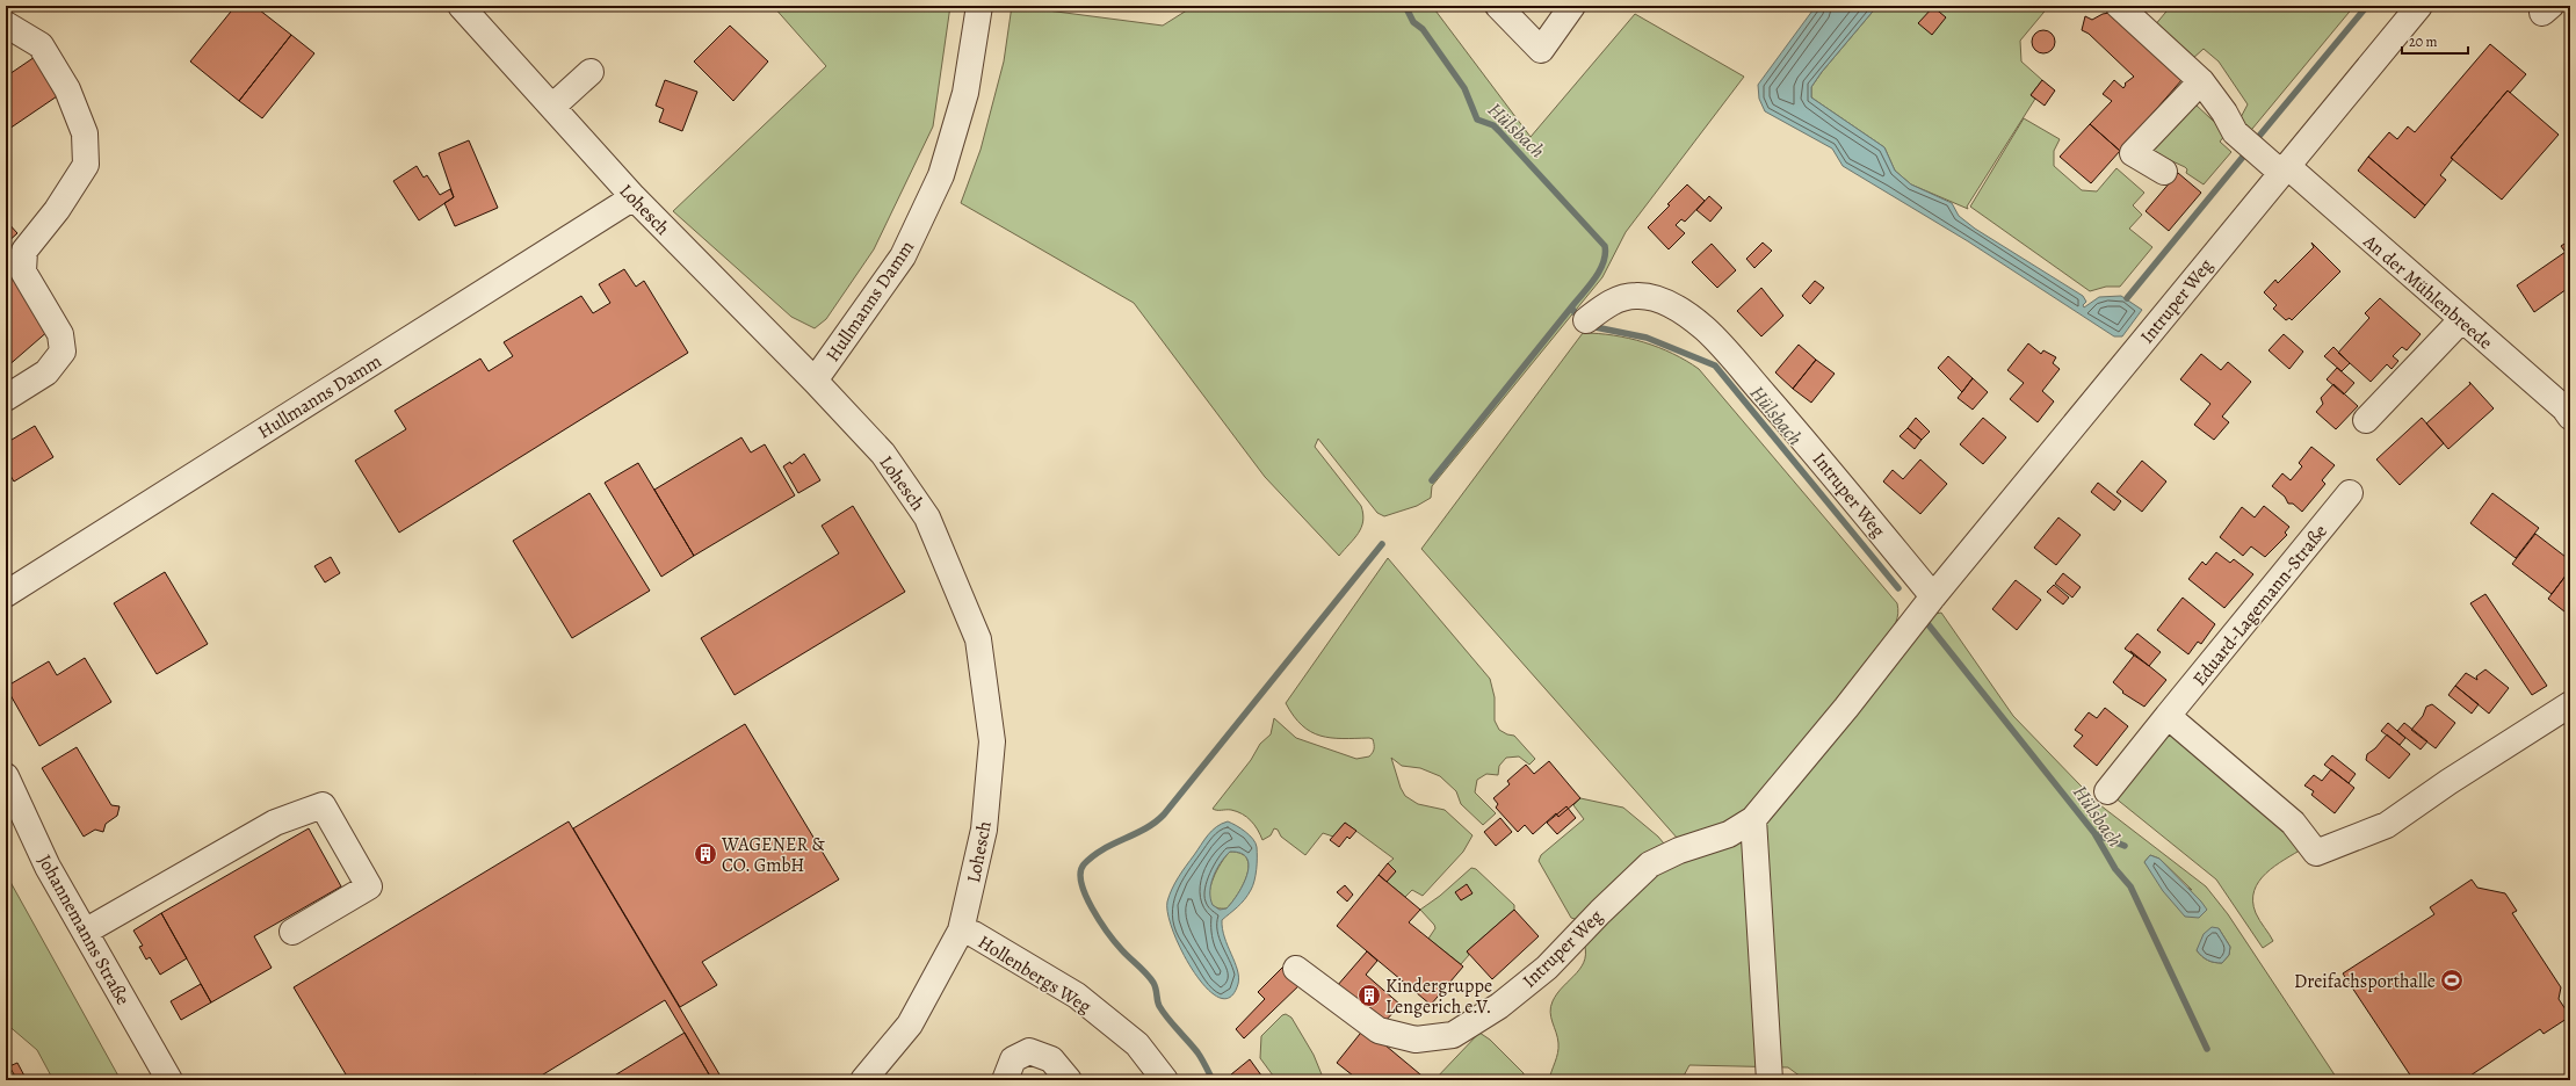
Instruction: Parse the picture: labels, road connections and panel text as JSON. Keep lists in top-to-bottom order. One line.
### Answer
{"streets":{"street":["Lohesch","An der Mühlenbreede","Hullmanns Damm","Intruper Weg","Eduard-Lagemann-Straße","Johannemanns Straße","Hollenbergs Weg"]},"crossings":[["Lohesch","Hullmanns Damm"],["Lohesch","Hollenbergs Weg"],["An der Mühlenbreede","Intruper Weg"]],"water":["Hülsbach"],"places":{"building":["WAGENER & CO. GmbH","Kindergruppe Lengerich e.V."],"sports":["Dreifachsporthalle"]},"scale_bar":"20 m"}
